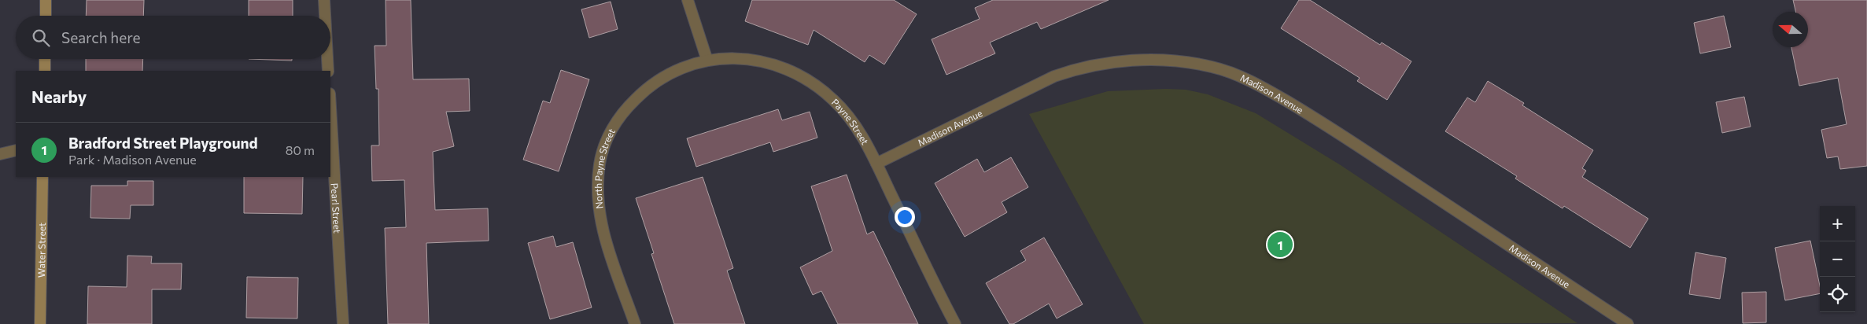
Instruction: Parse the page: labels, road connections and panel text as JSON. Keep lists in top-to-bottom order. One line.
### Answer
{"streets":{"main road":["Water Street"],"street":["Madison Avenue","Payne Street","North Payne Street","Pearl Street"]},"crossings":[["Madison Avenue","Payne Street"],["Payne Street","North Payne Street"]],"north":"left","page":{"search":"Search here","heading":"Nearby","list":[{"mark":"1","name":"Bradford Street Playground","note":"Park · Madison Avenue","value":"80 m"}],"map_buttons":["+","−"],"pins":"1"}}
